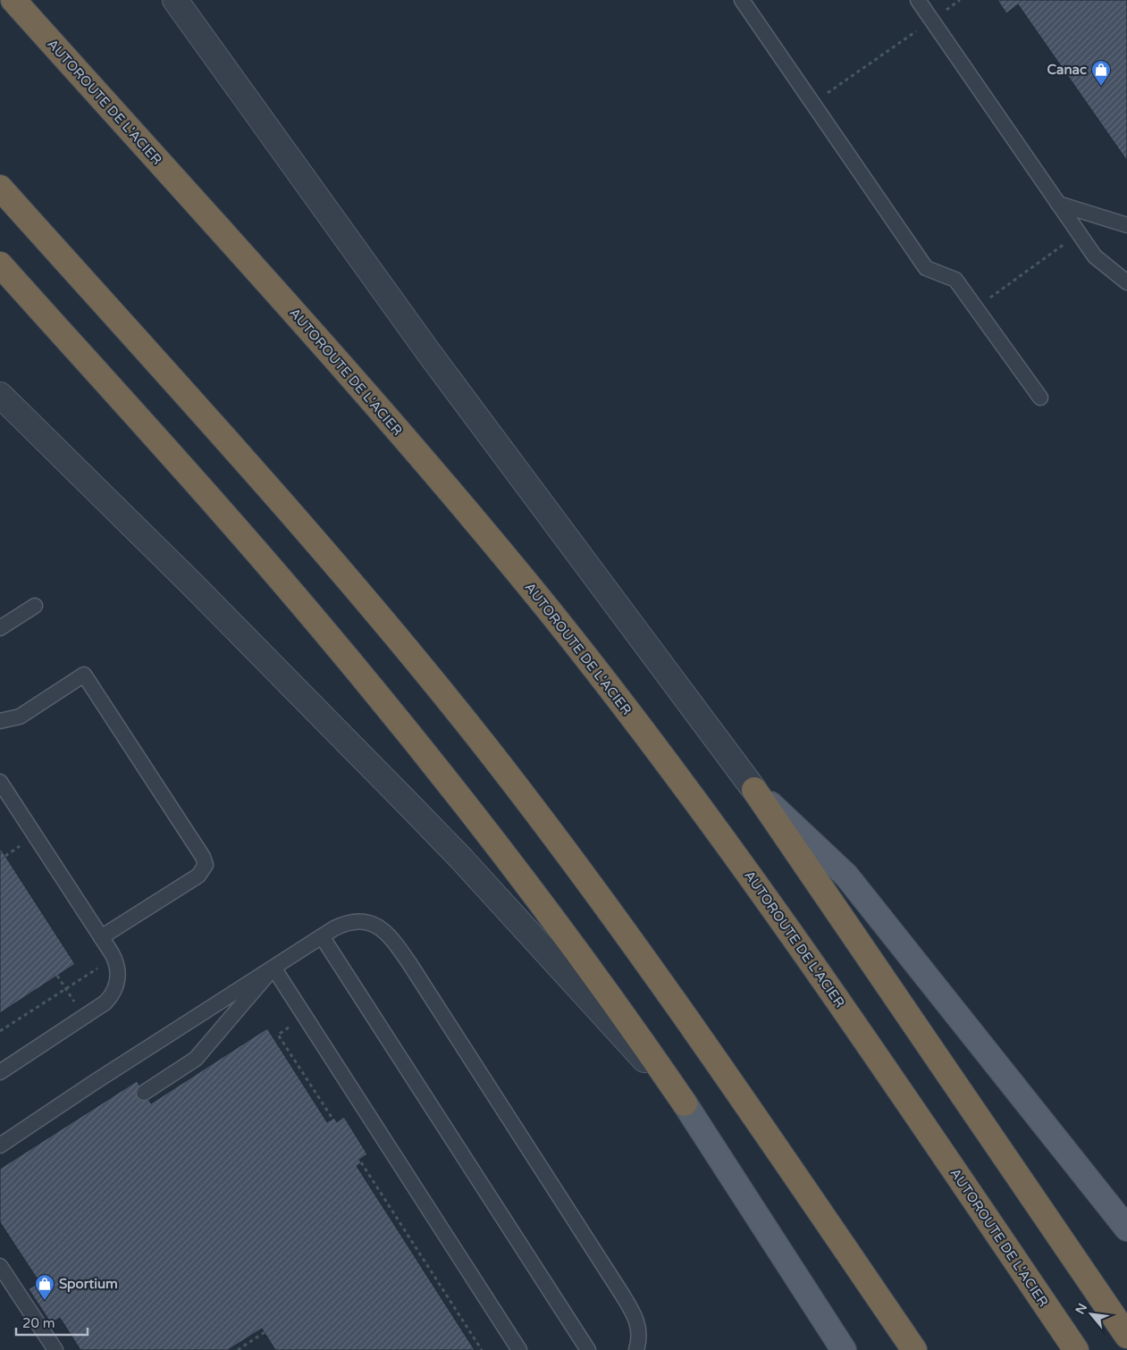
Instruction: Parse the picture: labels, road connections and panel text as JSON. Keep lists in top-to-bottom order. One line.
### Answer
{"streets":{"highway":["AUTOROUTE DE L'ACIER"]},"places":{"shop":["Canac","Sportium"]},"scale_bar":"20 m","north":"top left"}
